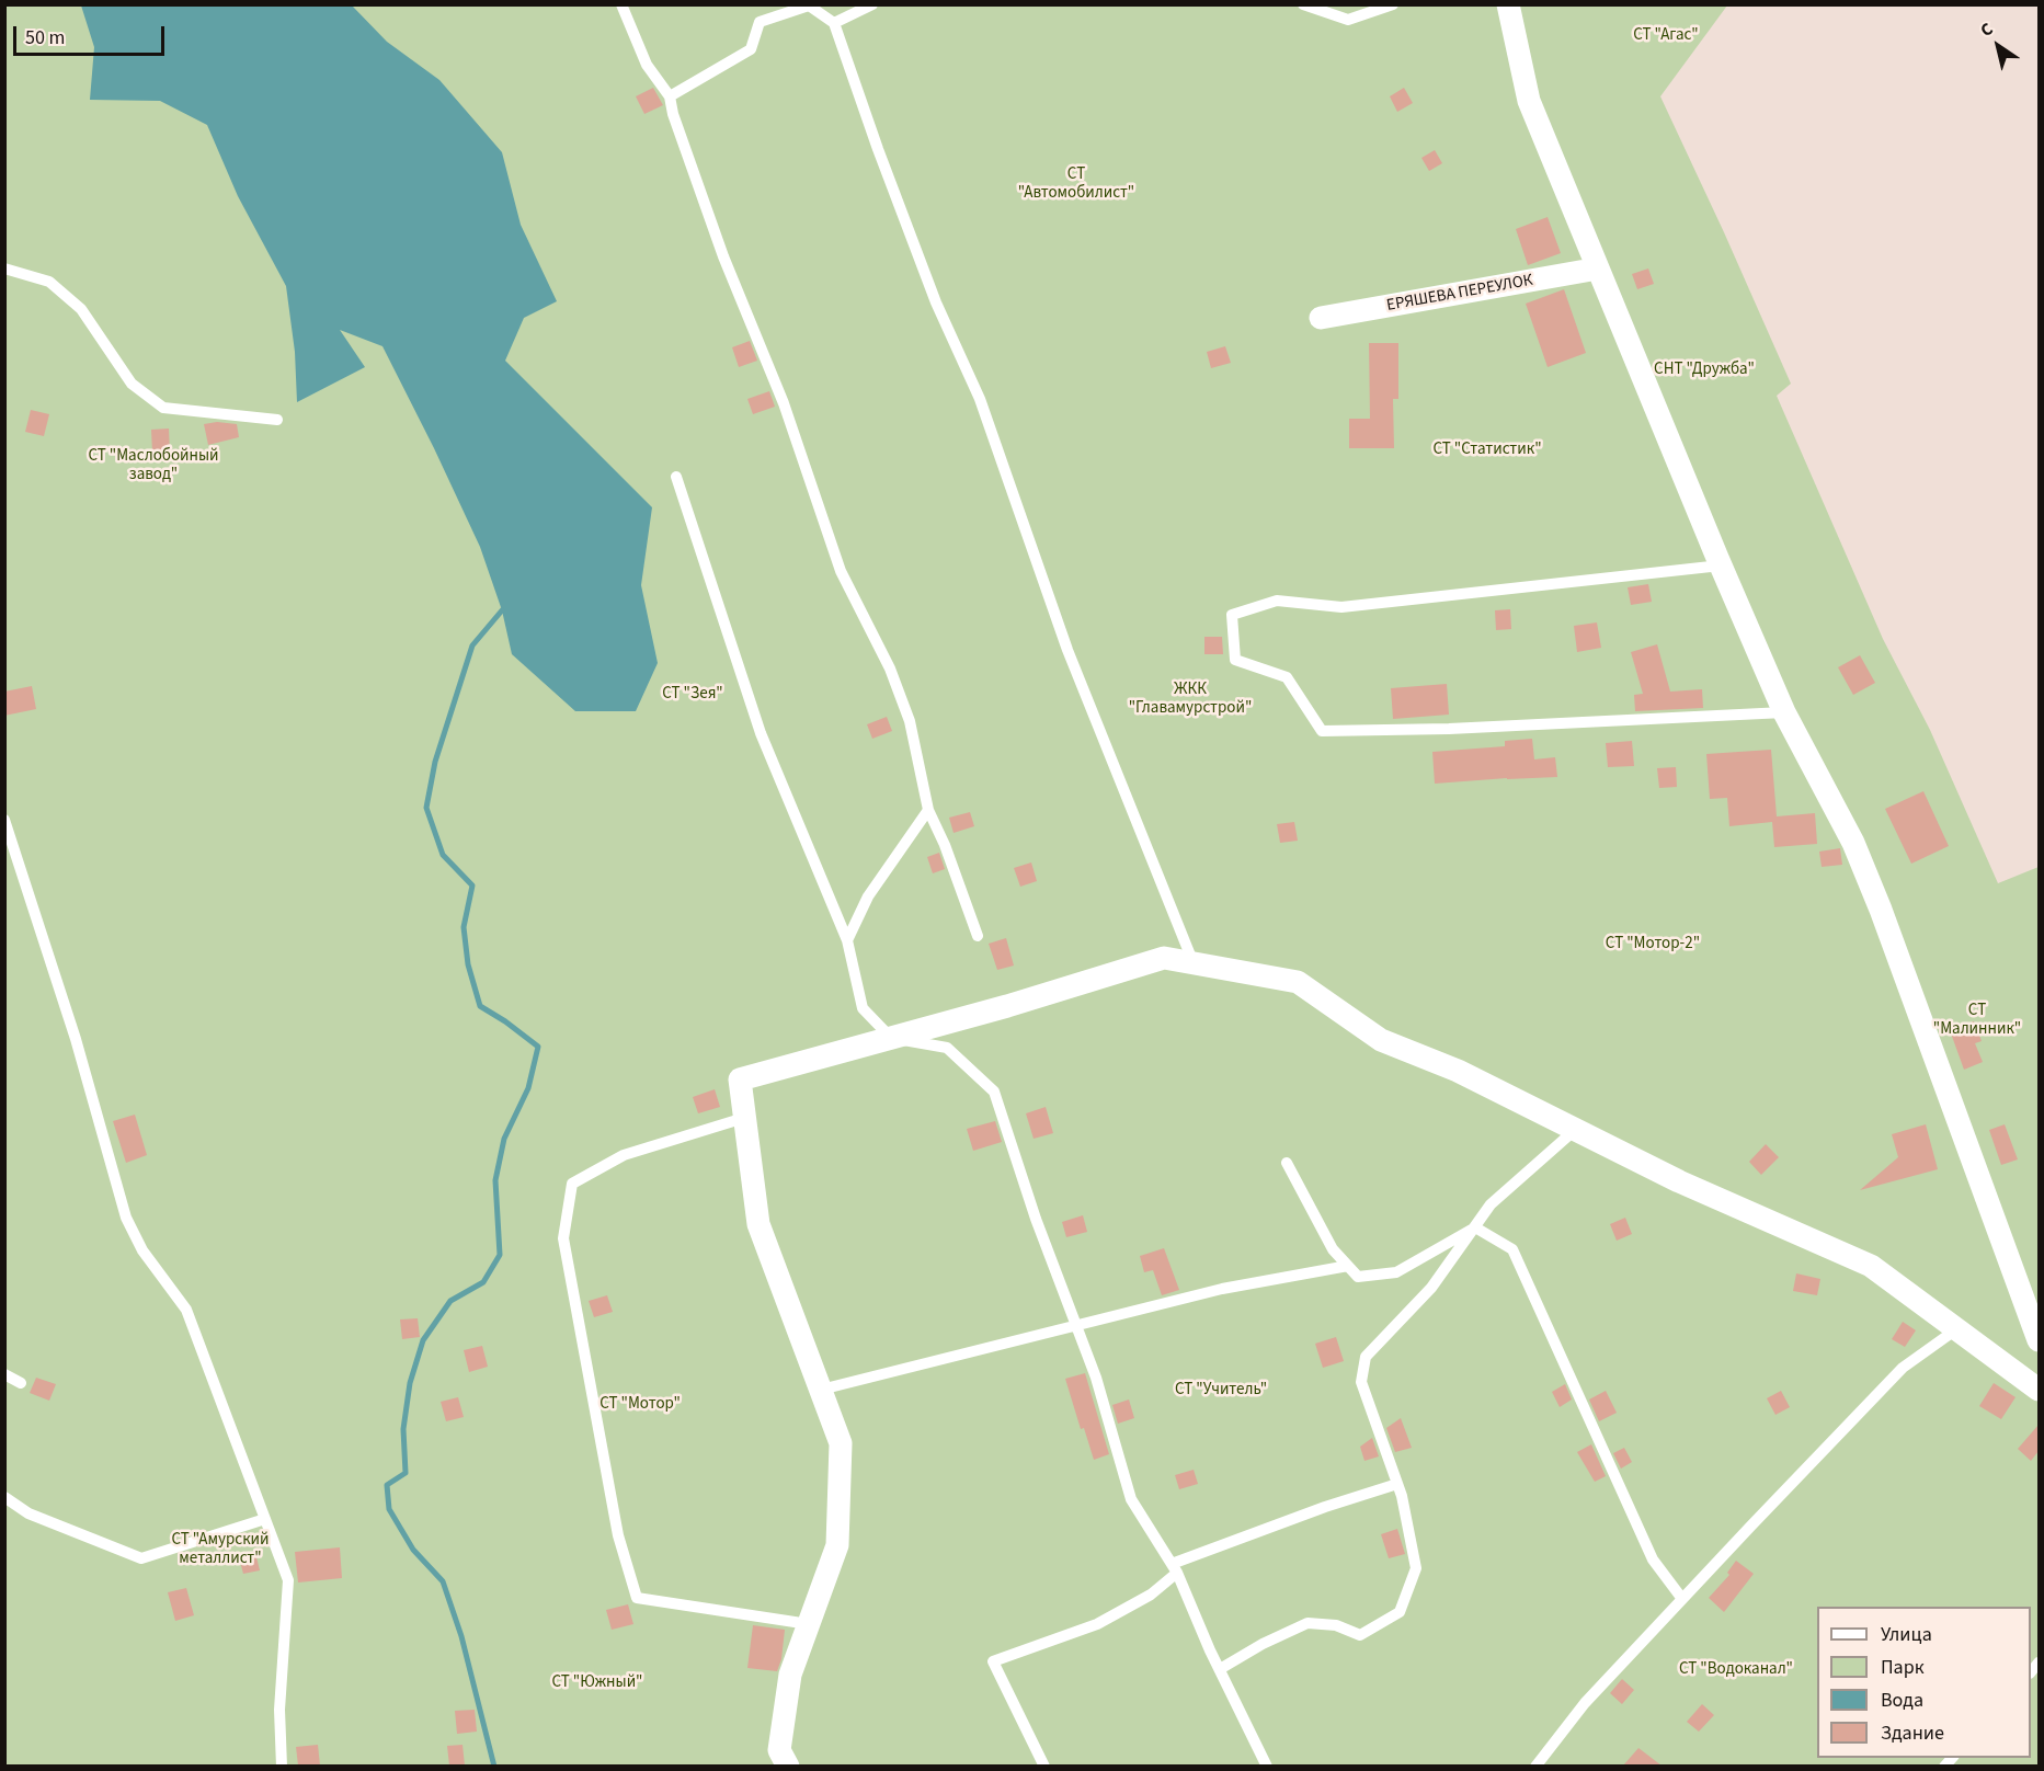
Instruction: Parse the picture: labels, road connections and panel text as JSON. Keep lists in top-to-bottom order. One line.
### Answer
{"streets":{"street":["ЕРЯШЕВА ПЕРЕУЛОК"]},"parks":["СТ \"Агас\"","СТ \"Автомобилист\"","СНТ \"Дружба\"","СТ \"Статистик\"","СТ \"Маслобойный завод\"","ЖКК \"Главамурстрой\"","СТ \"Зея\"","СТ \"Мотор-2\"","СТ \"Малинник\"","СТ \"Учитель\"","СТ \"Мотор\"","СТ \"Амурский металлист\"","СТ \"Водоканал\"","СТ \"Южный\""],"legend":["Улица","Парк","Вода","Здание"],"scale_bar":"50 m","north":"top left"}
